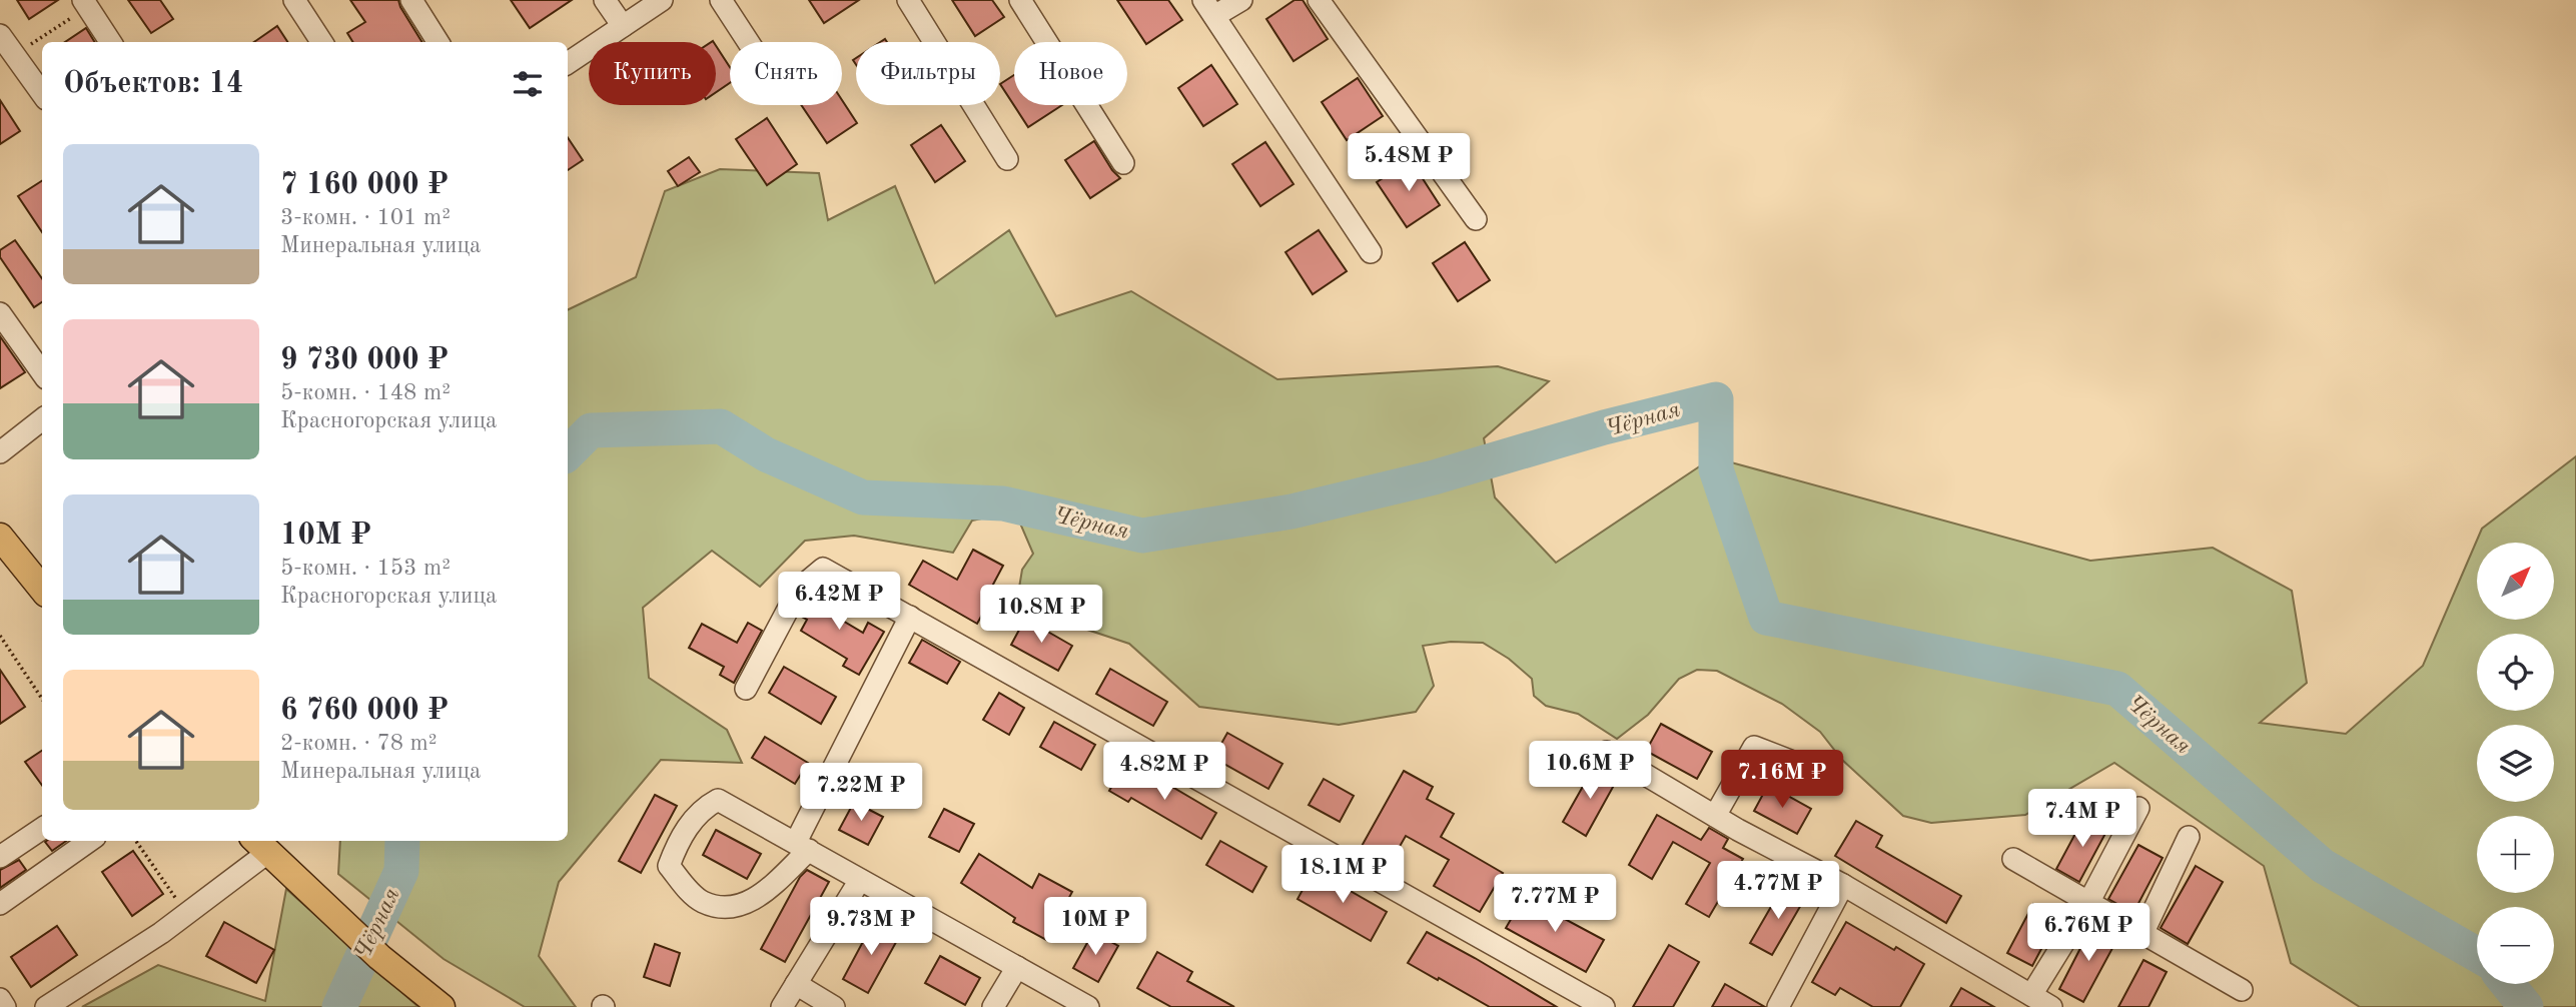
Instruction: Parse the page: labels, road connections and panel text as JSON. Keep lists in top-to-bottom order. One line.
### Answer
{"water":["Чёрная"],"north":"top right","page":{"chip":["Купить","Снять","Фильтры","Новое"],"heading":"Объектов: 14","list":[{"name":"7 160 000 ₽","note":"3-комн. · 101 m² · Минеральная улица"},{"name":"9 730 000 ₽","note":"5-комн. · 148 m² · Красногорская улица"},{"name":"10M ₽","note":"5-комн. · 153 m² · Красногорская улица"},{"name":"6 760 000 ₽","note":"2-комн. · 78 m² · Минеральная улица"}],"price":["5.48M ₽","6.42M ₽","10.8M ₽","10.6M ₽","4.82M ₽","7.16M ₽","7.22M ₽","7.4M ₽","18.1M ₽","4.77M ₽","7.77M ₽","9.73M ₽","10M ₽","6.76M ₽"],"map_buttons":["+","−"]}}
